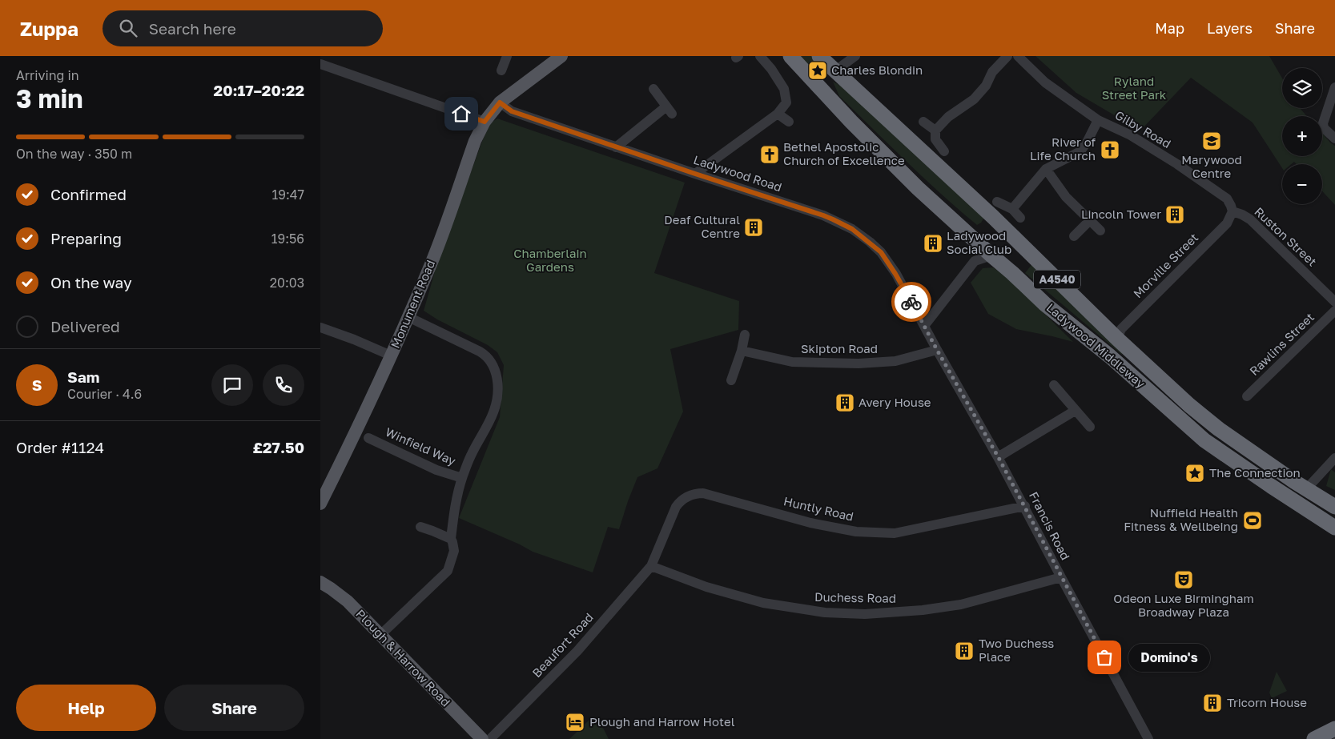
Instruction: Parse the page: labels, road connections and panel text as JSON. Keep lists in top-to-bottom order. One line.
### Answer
{"streets":{"highway":["A4540","Ladywood Middleway"],"main road":["Monument Road","Plough & Harrow Road"],"street":["Gilby Road","Ladywood Road","Ruston Street","Morville Street","Rawlins Street","Skipton Road","Winfield Way","Huntly Road","Francis Road","Duchess Road","Beaufort Road"]},"crossings":[["Gilby Road","Ruston Street"],["Gilby Road","Morville Street"],["Ladywood Road","Monument Road"],["Ladywood Road","Francis Road"],["Ruston Street","Morville Street"],["Morville Street","Ladywood Middleway"],["Skipton Road","Francis Road"],["Huntly Road","Francis Road"],["Huntly Road","Duchess Road"],["Huntly Road","Beaufort Road"],["Francis Road","Duchess Road"],["Duchess Road","Beaufort Road"]],"parks":["Ryland Street Park","Chamberlain Gardens"],"places":{"place":["Charles Blondin","The Connection"],"school or university":["Marywood Centre"],"church":["River of Life Church","Bethel Apostolic Church of Excellence"],"building":["Lincoln Tower","Deaf Cultural Centre","Ladywood Social Club","Avery House","Two Duchess Place","Tricorn House"],"sports":["Nuffield Health Fitness & Wellbeing"],"theatre":["Odeon Luxe Birmingham Broadway Plaza"],"other":["Domino's"],"hotel":["Plough and Harrow Hotel"]},"page":{"header":"Zuppa","search":"Search here","nav":["Map","Layers","Share"],"heading":["3 min","Arriving in","20:17–20:22"],"panel":["Sam","Courier · 4.6","Order #1124","£27.50"],"map_buttons":["+","−"],"bar":"On the way · 350 m","list":[["Confirmed","19:47"],["Preparing","19:56"],["On the way","20:03"],"Delivered"],"round":"S","bubble":"Domino's","buttons":["Help","Share"]}}
